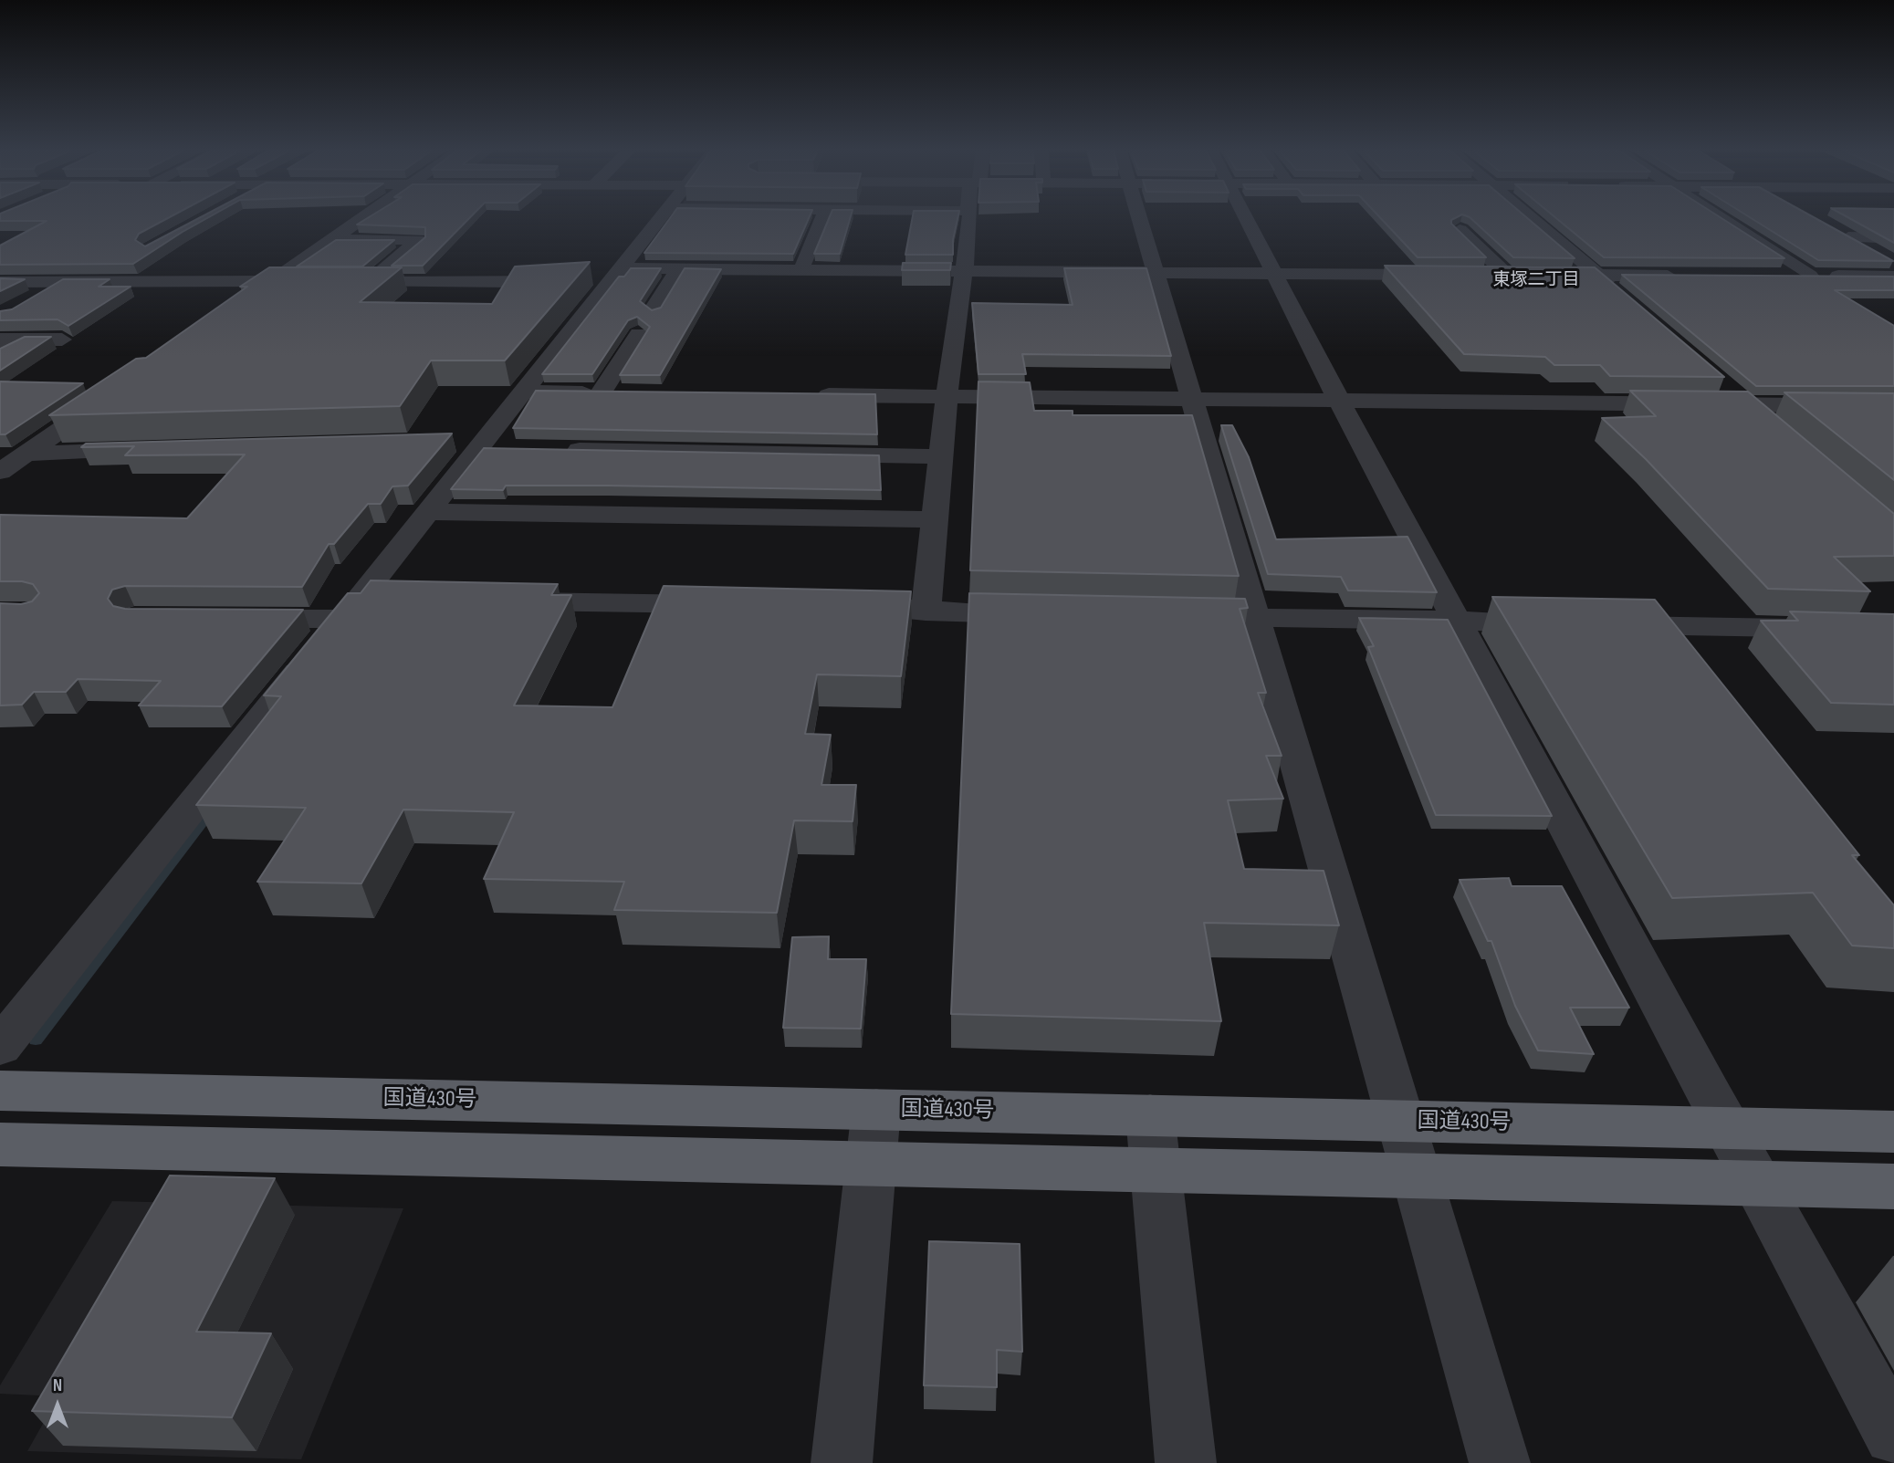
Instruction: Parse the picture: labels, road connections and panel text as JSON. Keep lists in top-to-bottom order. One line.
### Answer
{"streets":{"highway":["国道430号"]},"districts":["東塚二丁目"],"north":"top"}
